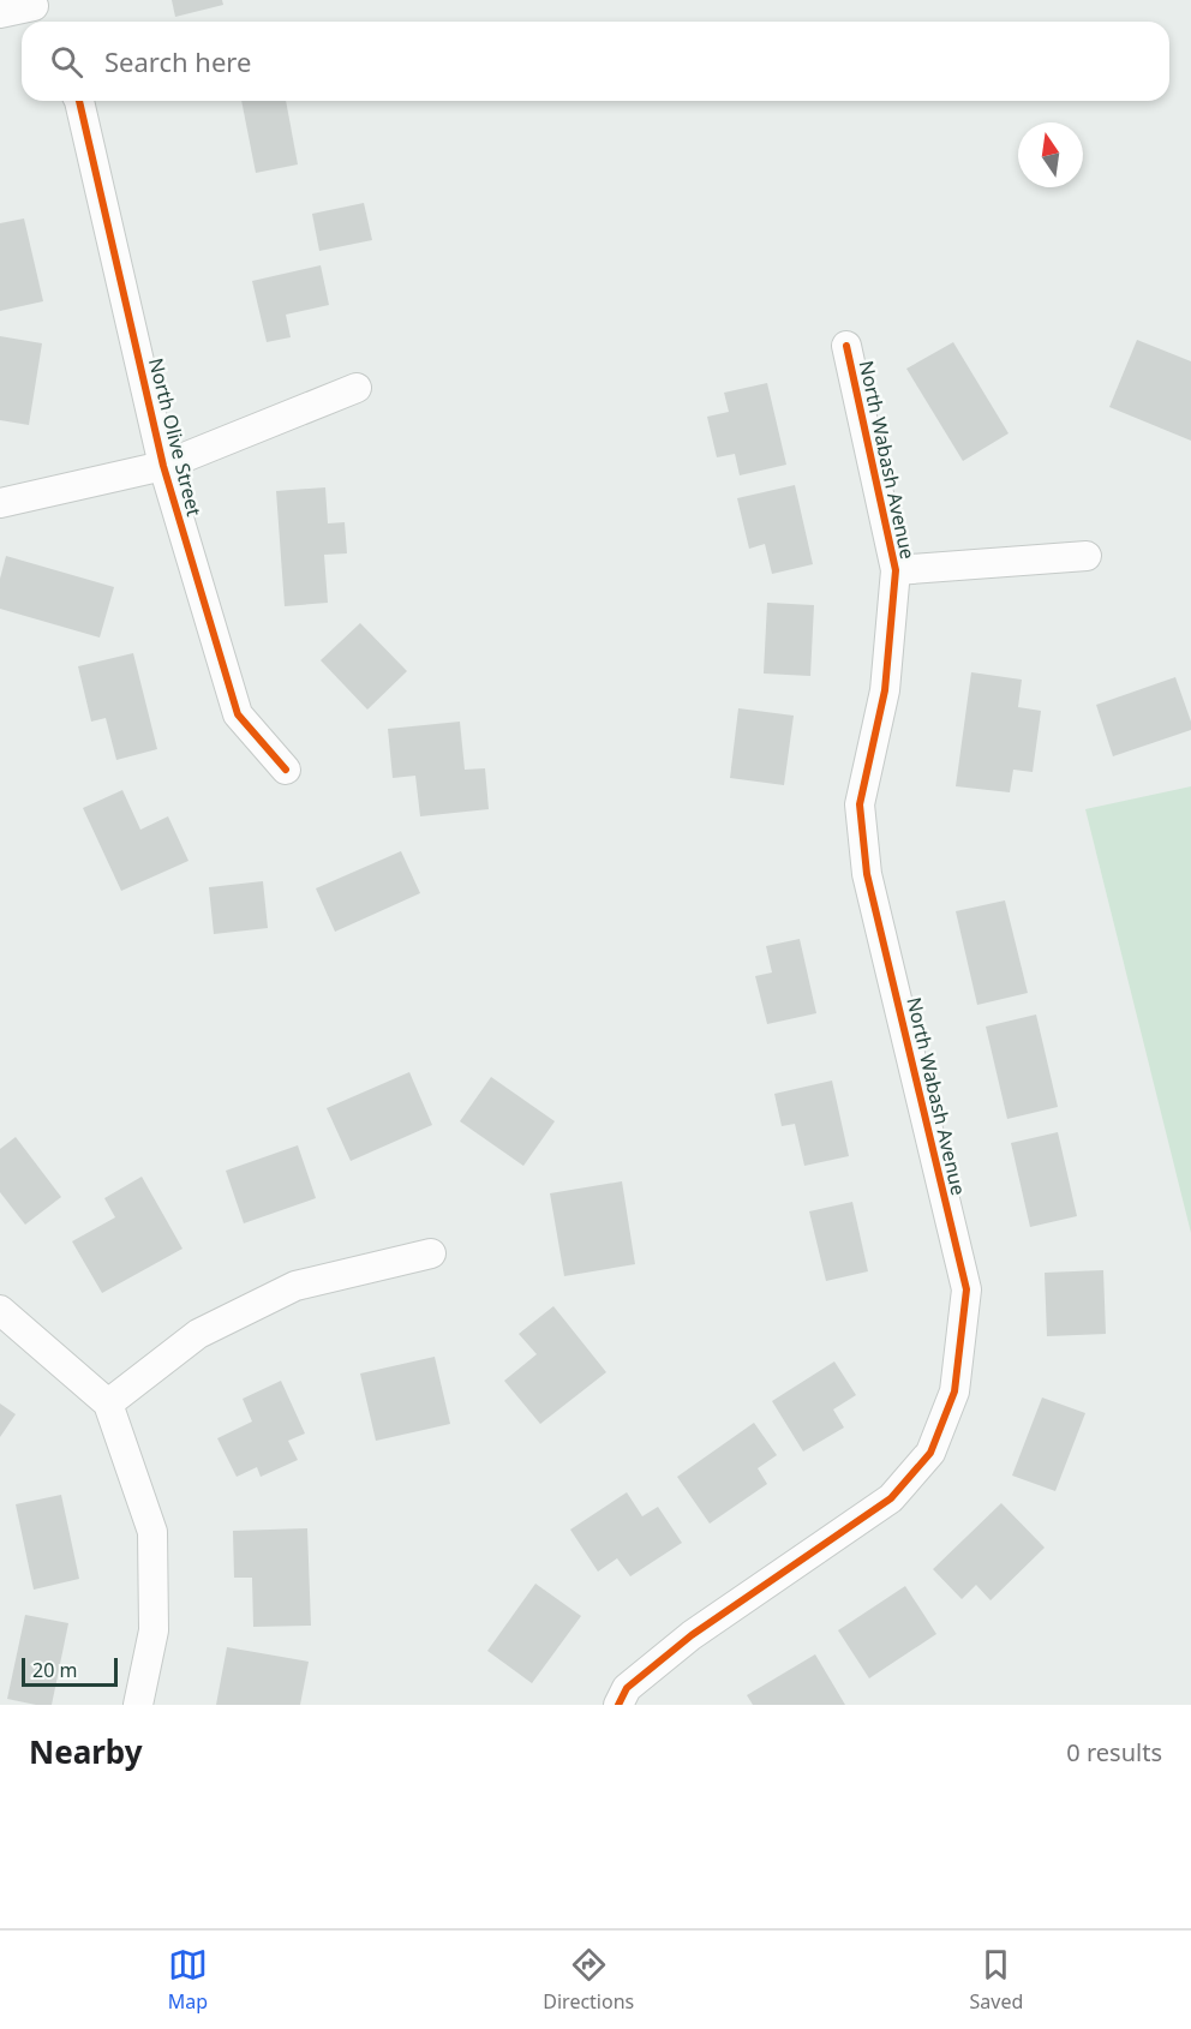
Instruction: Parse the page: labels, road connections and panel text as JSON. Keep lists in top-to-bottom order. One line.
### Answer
{"streets":{"street":["North Olive Street","North Wabash Avenue"]},"scale_bar":"20 m","north":"top","page":{"search":"Search here","scale":"20 m","heading":["Nearby","0 results"],"nav":["Map","Directions","Saved"]}}
